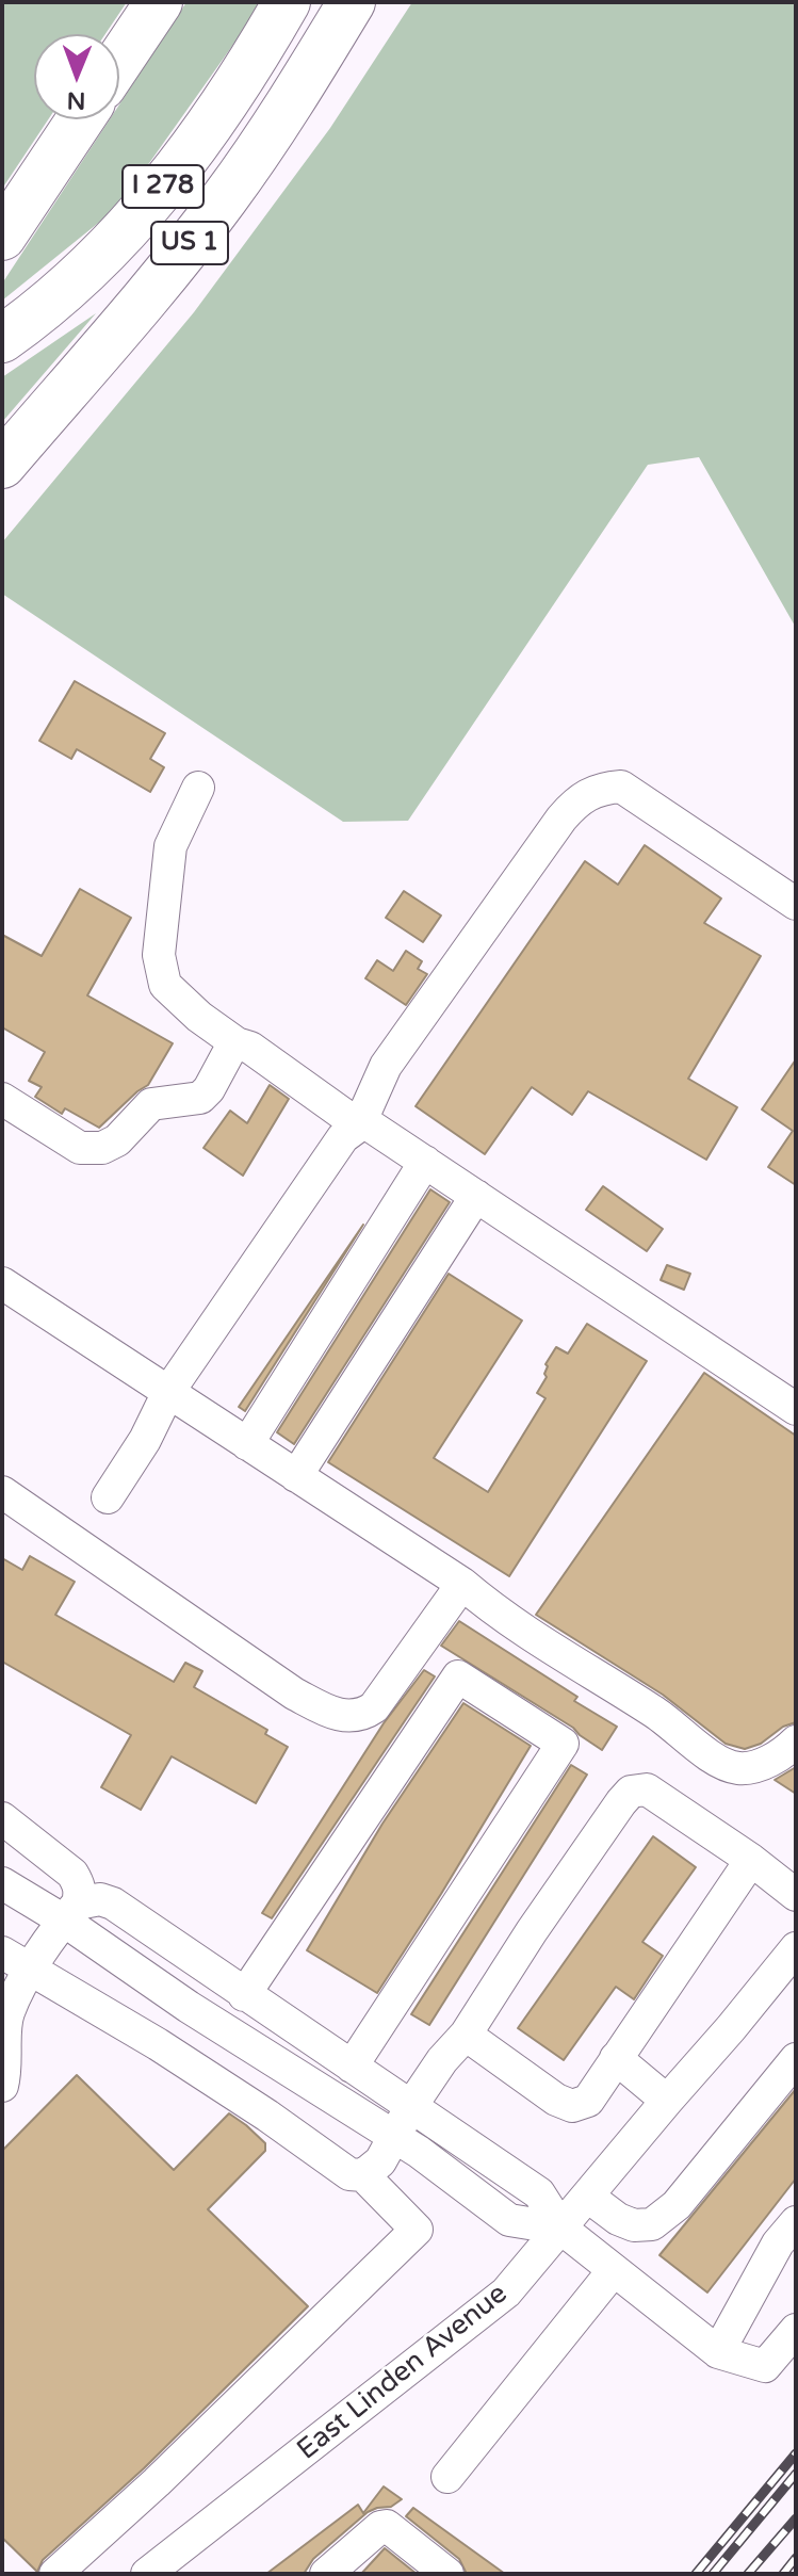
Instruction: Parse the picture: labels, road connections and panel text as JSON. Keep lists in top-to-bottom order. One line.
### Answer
{"streets":{"highway":["I 278","US 1"],"street":["East Linden Avenue"]},"north":"bottom"}
